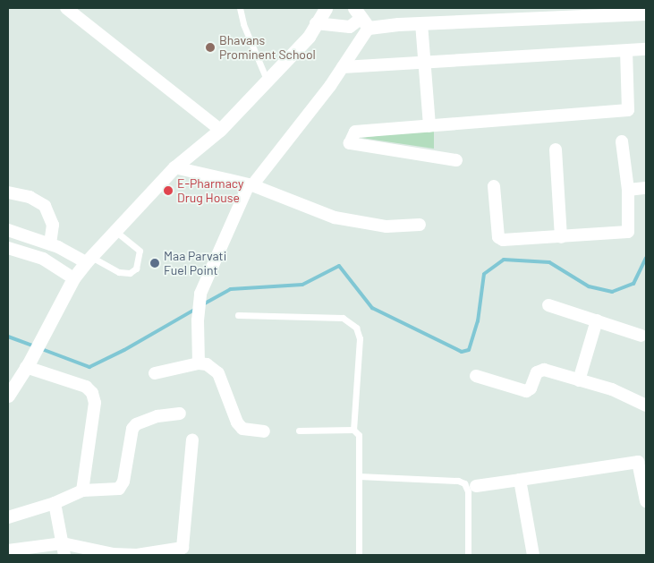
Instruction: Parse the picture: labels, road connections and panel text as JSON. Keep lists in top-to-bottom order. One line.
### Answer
{"places":["Bhavans Prominent School","E-Pharmacy Drug House","Maa Parvati Fuel Point"]}
